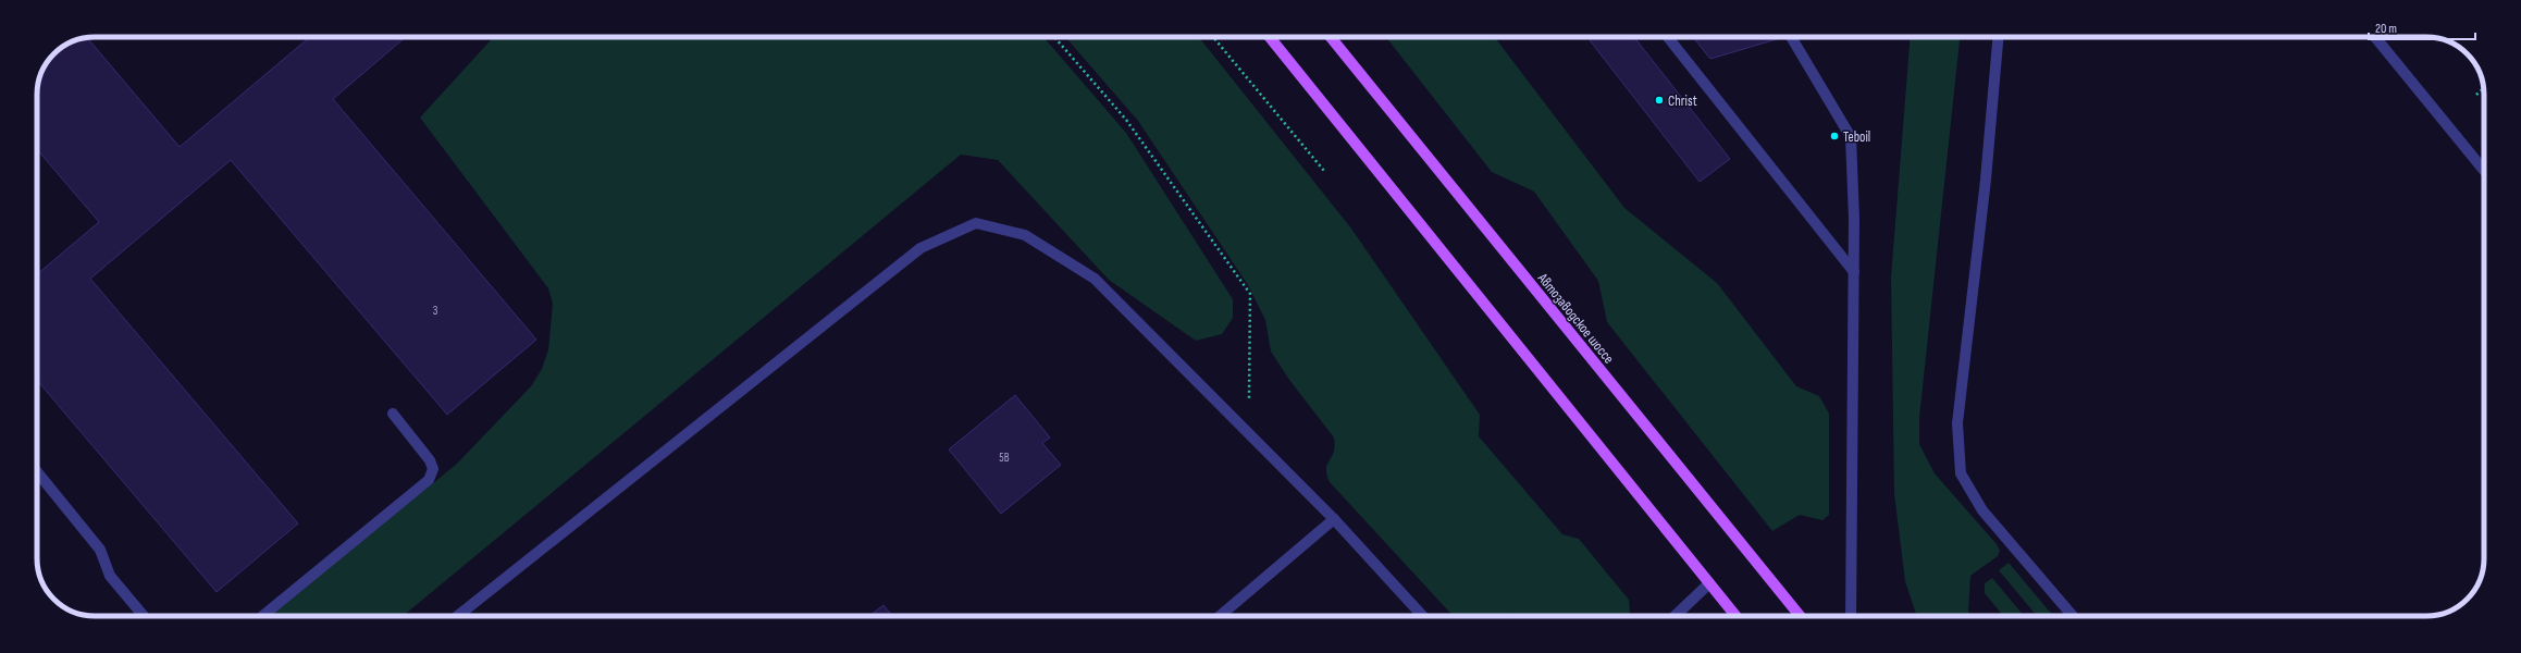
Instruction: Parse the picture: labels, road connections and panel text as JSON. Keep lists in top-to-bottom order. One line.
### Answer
{"streets":{"main road":["Автозаводское шоссе"]},"places":["Christ","Teboil"],"house_numbers":["3","5В"],"scale_bar":"20 m"}
